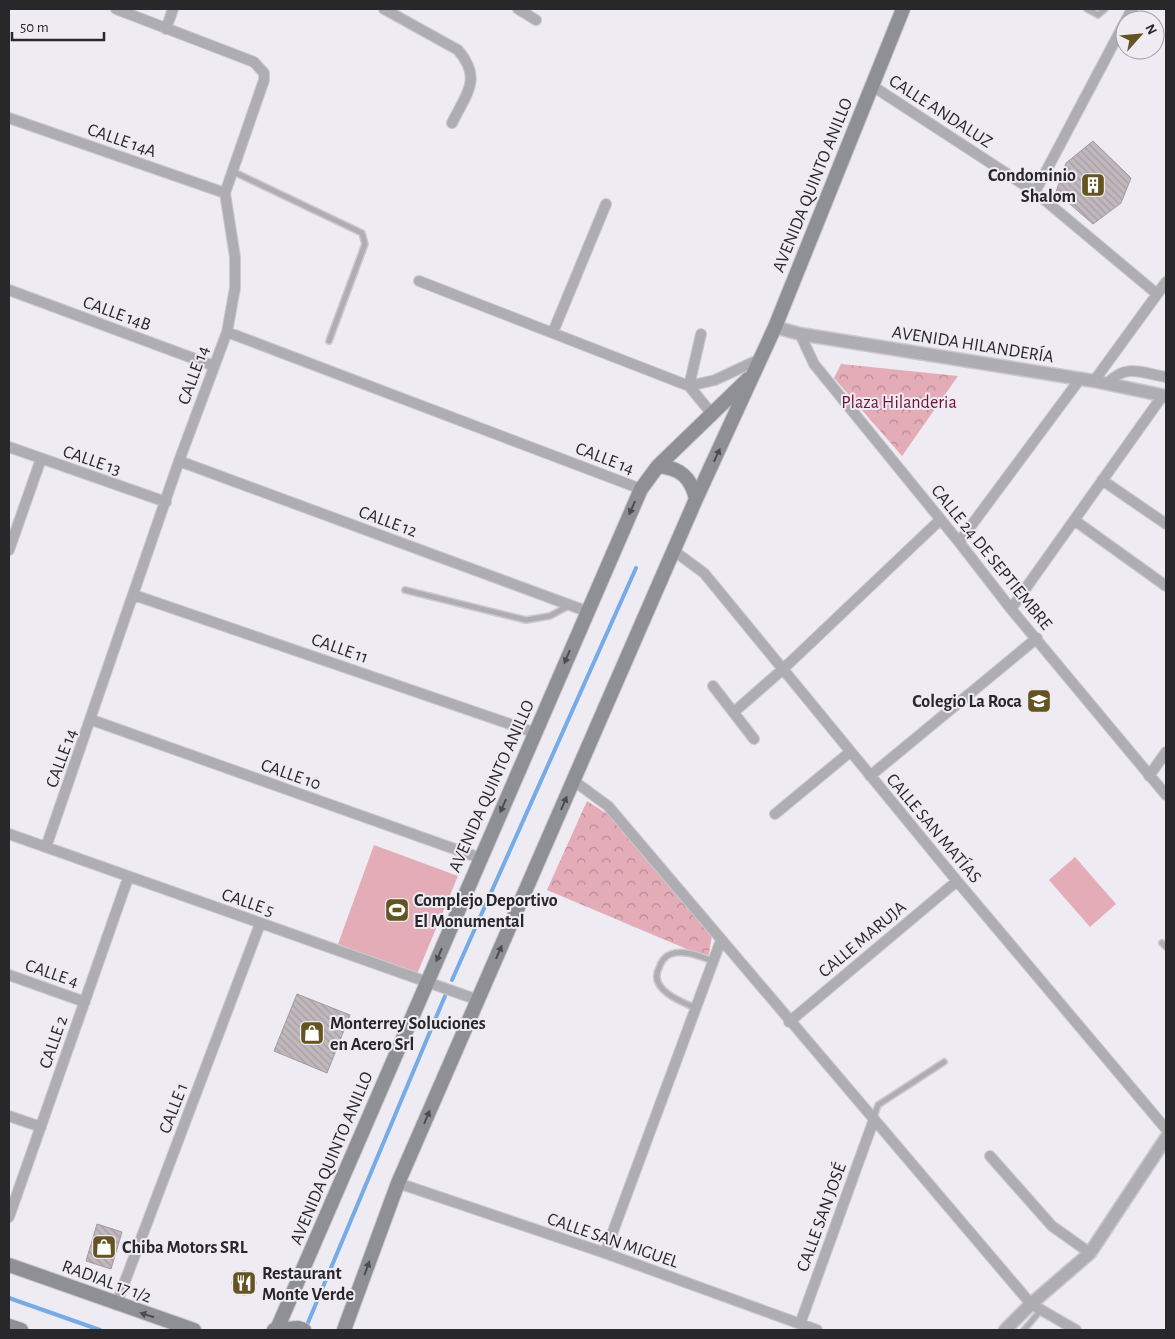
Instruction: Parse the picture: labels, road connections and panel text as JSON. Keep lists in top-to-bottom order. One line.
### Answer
{"streets":{"main road":["AVENIDA QUINTO ANILLO","RADIAL 17 1/2"],"street":["CALLE ANDALUZ","CALLE 14A","CALLE 14B","AVENIDA HILANDERÍA","CALLE 14","CALLE 13","CALLE 12","CALLE 24 DE SEPTIEMBRE","CALLE 11","CALLE 10","CALLE SAN MATÍAS","CALLE 5","CALLE MARUJA","CALLE 4","CALLE 2","CALLE 1","CALLE SAN JOSÉ","CALLE SAN MIGUEL"]},"crossings":[["CALLE ANDALUZ","AVENIDA QUINTO ANILLO"],["AVENIDA QUINTO ANILLO","AVENIDA HILANDERÍA"],["AVENIDA QUINTO ANILLO","CALLE 14"],["AVENIDA QUINTO ANILLO","CALLE 12"],["AVENIDA QUINTO ANILLO","CALLE 11"],["AVENIDA QUINTO ANILLO","CALLE 10"],["AVENIDA QUINTO ANILLO","CALLE SAN MATÍAS"],["AVENIDA QUINTO ANILLO","CALLE 5"],["AVENIDA QUINTO ANILLO","CALLE SAN MIGUEL"],["CALLE 14B","CALLE 14"],["AVENIDA HILANDERÍA","CALLE 24 DE SEPTIEMBRE"],["CALLE 14","CALLE 13"],["CALLE 14","CALLE 12"],["CALLE 14","CALLE 11"],["CALLE 14","CALLE 10"],["CALLE 14","CALLE 5"],["CALLE SAN MATÍAS","CALLE MARUJA"],["CALLE 5","CALLE 2"],["CALLE 5","CALLE 1"],["CALLE 4","CALLE 2"],["CALLE 1","RADIAL 17 1/2"],["CALLE SAN JOSÉ","CALLE SAN MIGUEL"]],"one_way":["RADIAL 17 1/2"],"parks":["Plaza Hilanderia"],"places":{"building":["Condominio Shalom"],"school or university":["Colegio La Roca"],"sports":["Complejo Deportivo El Monumental"],"shop":["Monterrey Soluciones en Acero Srl","Chiba Motors SRL"],"restaurant":["Restaurant Monte Verde"]},"scale_bar":"50 m","north":"top right"}
